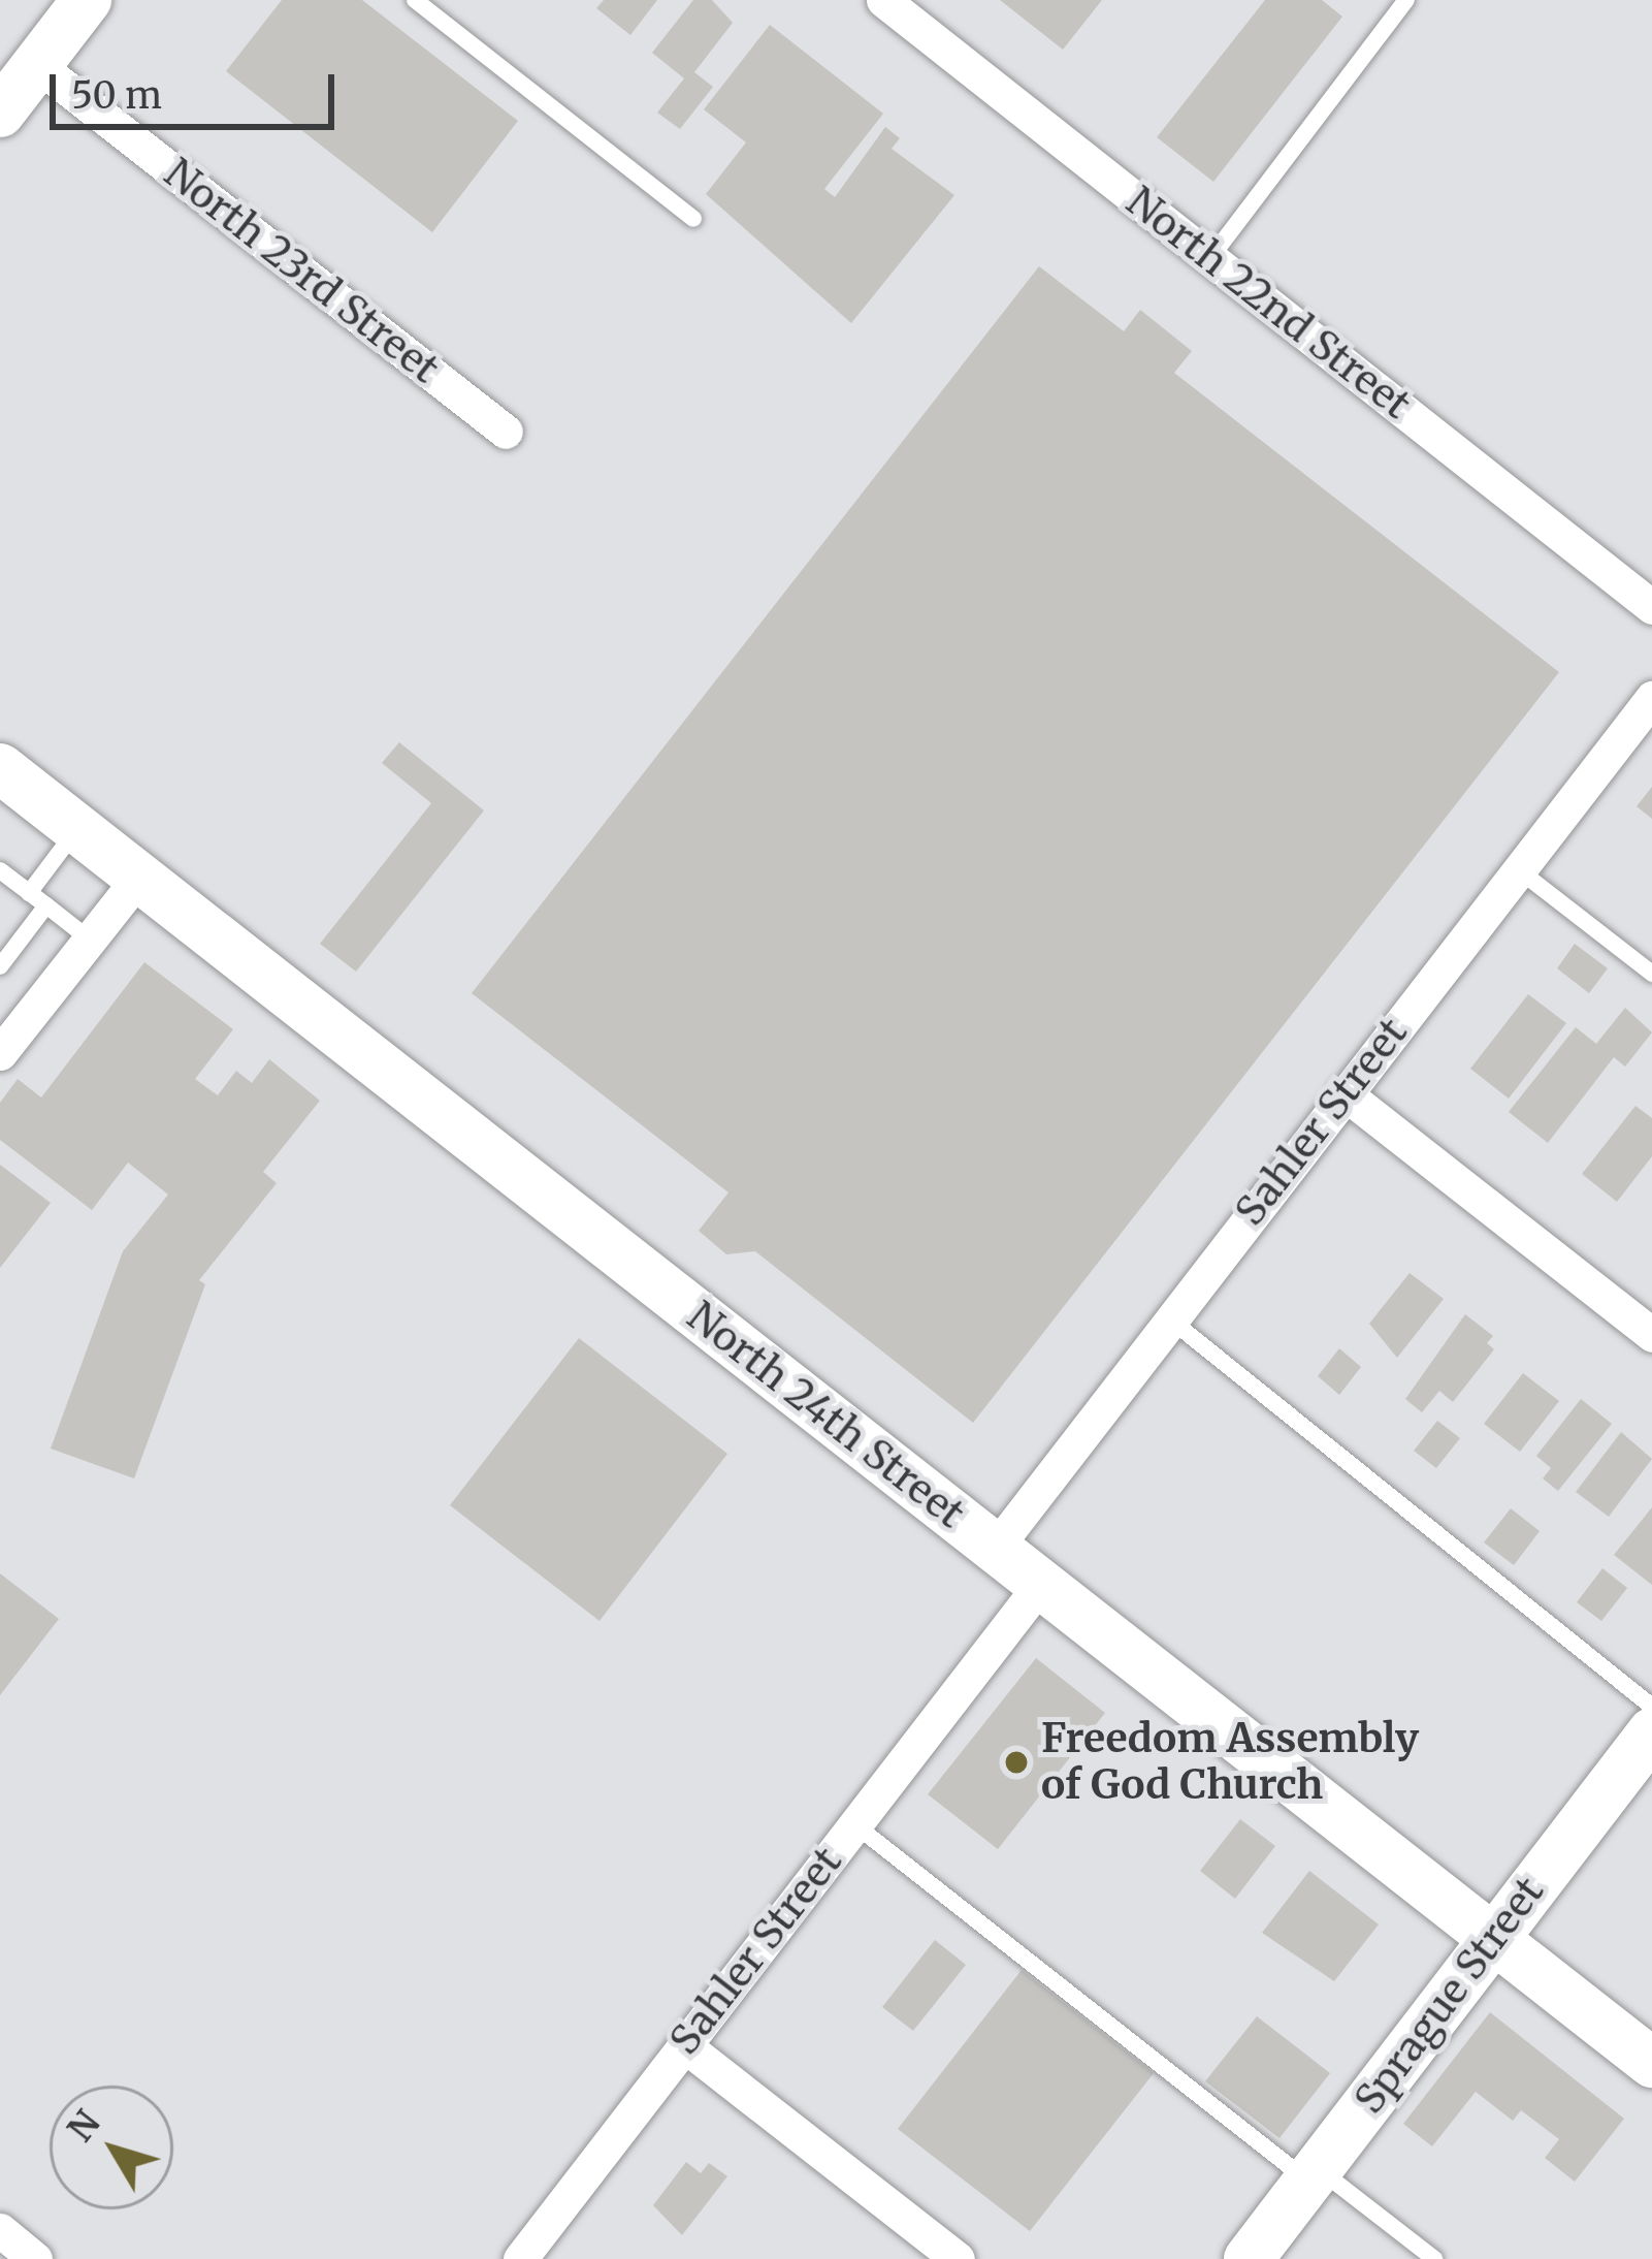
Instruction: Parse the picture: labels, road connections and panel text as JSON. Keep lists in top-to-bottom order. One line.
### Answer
{"streets":{"main road":["North 24th Street","Sprague Street"],"street":["North 23rd Street","North 22nd Street","Sahler Street"]},"crossings":[["Sahler Street","North 24th Street"],["North 24th Street","Sprague Street"]],"places":["Freedom Assembly of God Church"],"scale_bar":"50 m","north":"top left"}
